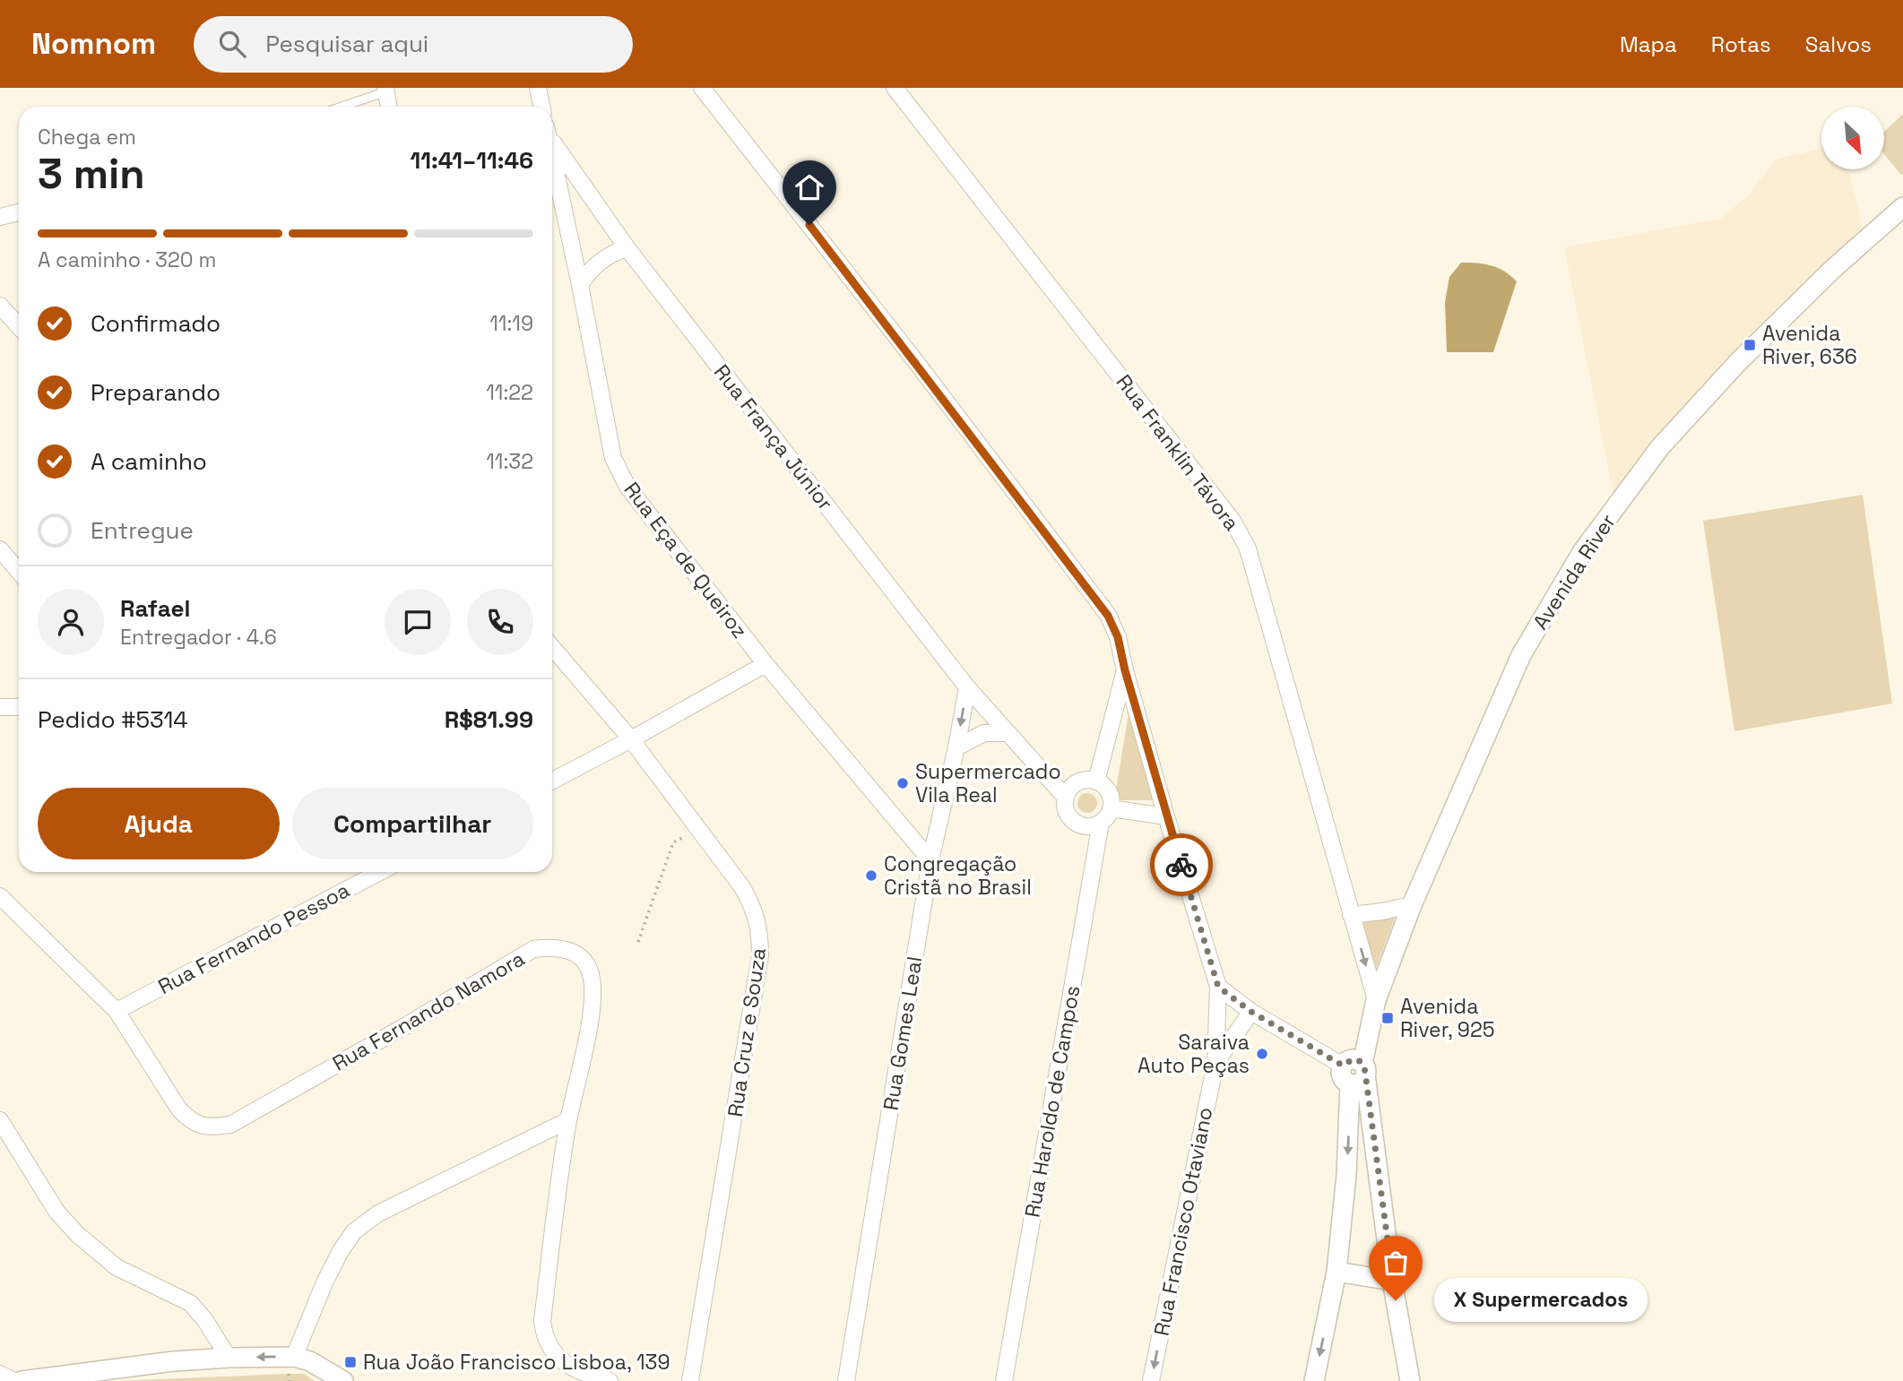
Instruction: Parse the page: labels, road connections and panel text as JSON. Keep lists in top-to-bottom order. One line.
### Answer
{"streets":{"street":["Rua França Júnior","Rua Franklin Távora","Rua Eça de Queiroz","Avenida River","Rua Fernando Pessoa","Rua Fernando Namora","Rua Cruz e Souza","Rua Gomes Leal","Rua Haroldo de Campos","Rua Francisco Otaviano"]},"crossings":[["Rua França Júnior","Rua Gomes Leal"],["Rua França Júnior","Rua Haroldo de Campos"],["Rua Franklin Távora","Avenida River"],["Rua Eça de Queiroz","Rua Gomes Leal"],["Rua Fernando Pessoa","Rua Fernando Namora"]],"places":{"transit":["Avenida River, 636","Avenida River, 925","Rua João Francisco Lisboa, 139"],"other":["Supermercado Vila Real","Congregação Cristã no Brasil","Saraiva Auto Peças","X Supermercados"]},"north":"bottom right","page":{"header":"Nomnom","search":"Pesquisar aqui","nav":["Mapa","Rotas","Salvos"],"heading":["3 min","Chega em","11:41–11:46"],"panel":["Rafael","Entregador · 4.6","Pedido #5314","R$81.99"],"bar":"A caminho · 320 m","list":[["Confirmado","11:19"],["Preparando","11:22"],["A caminho","11:32"],"Entregue"],"buttons":["Ajuda","Compartilhar"],"bubble":"X Supermercados"}}
